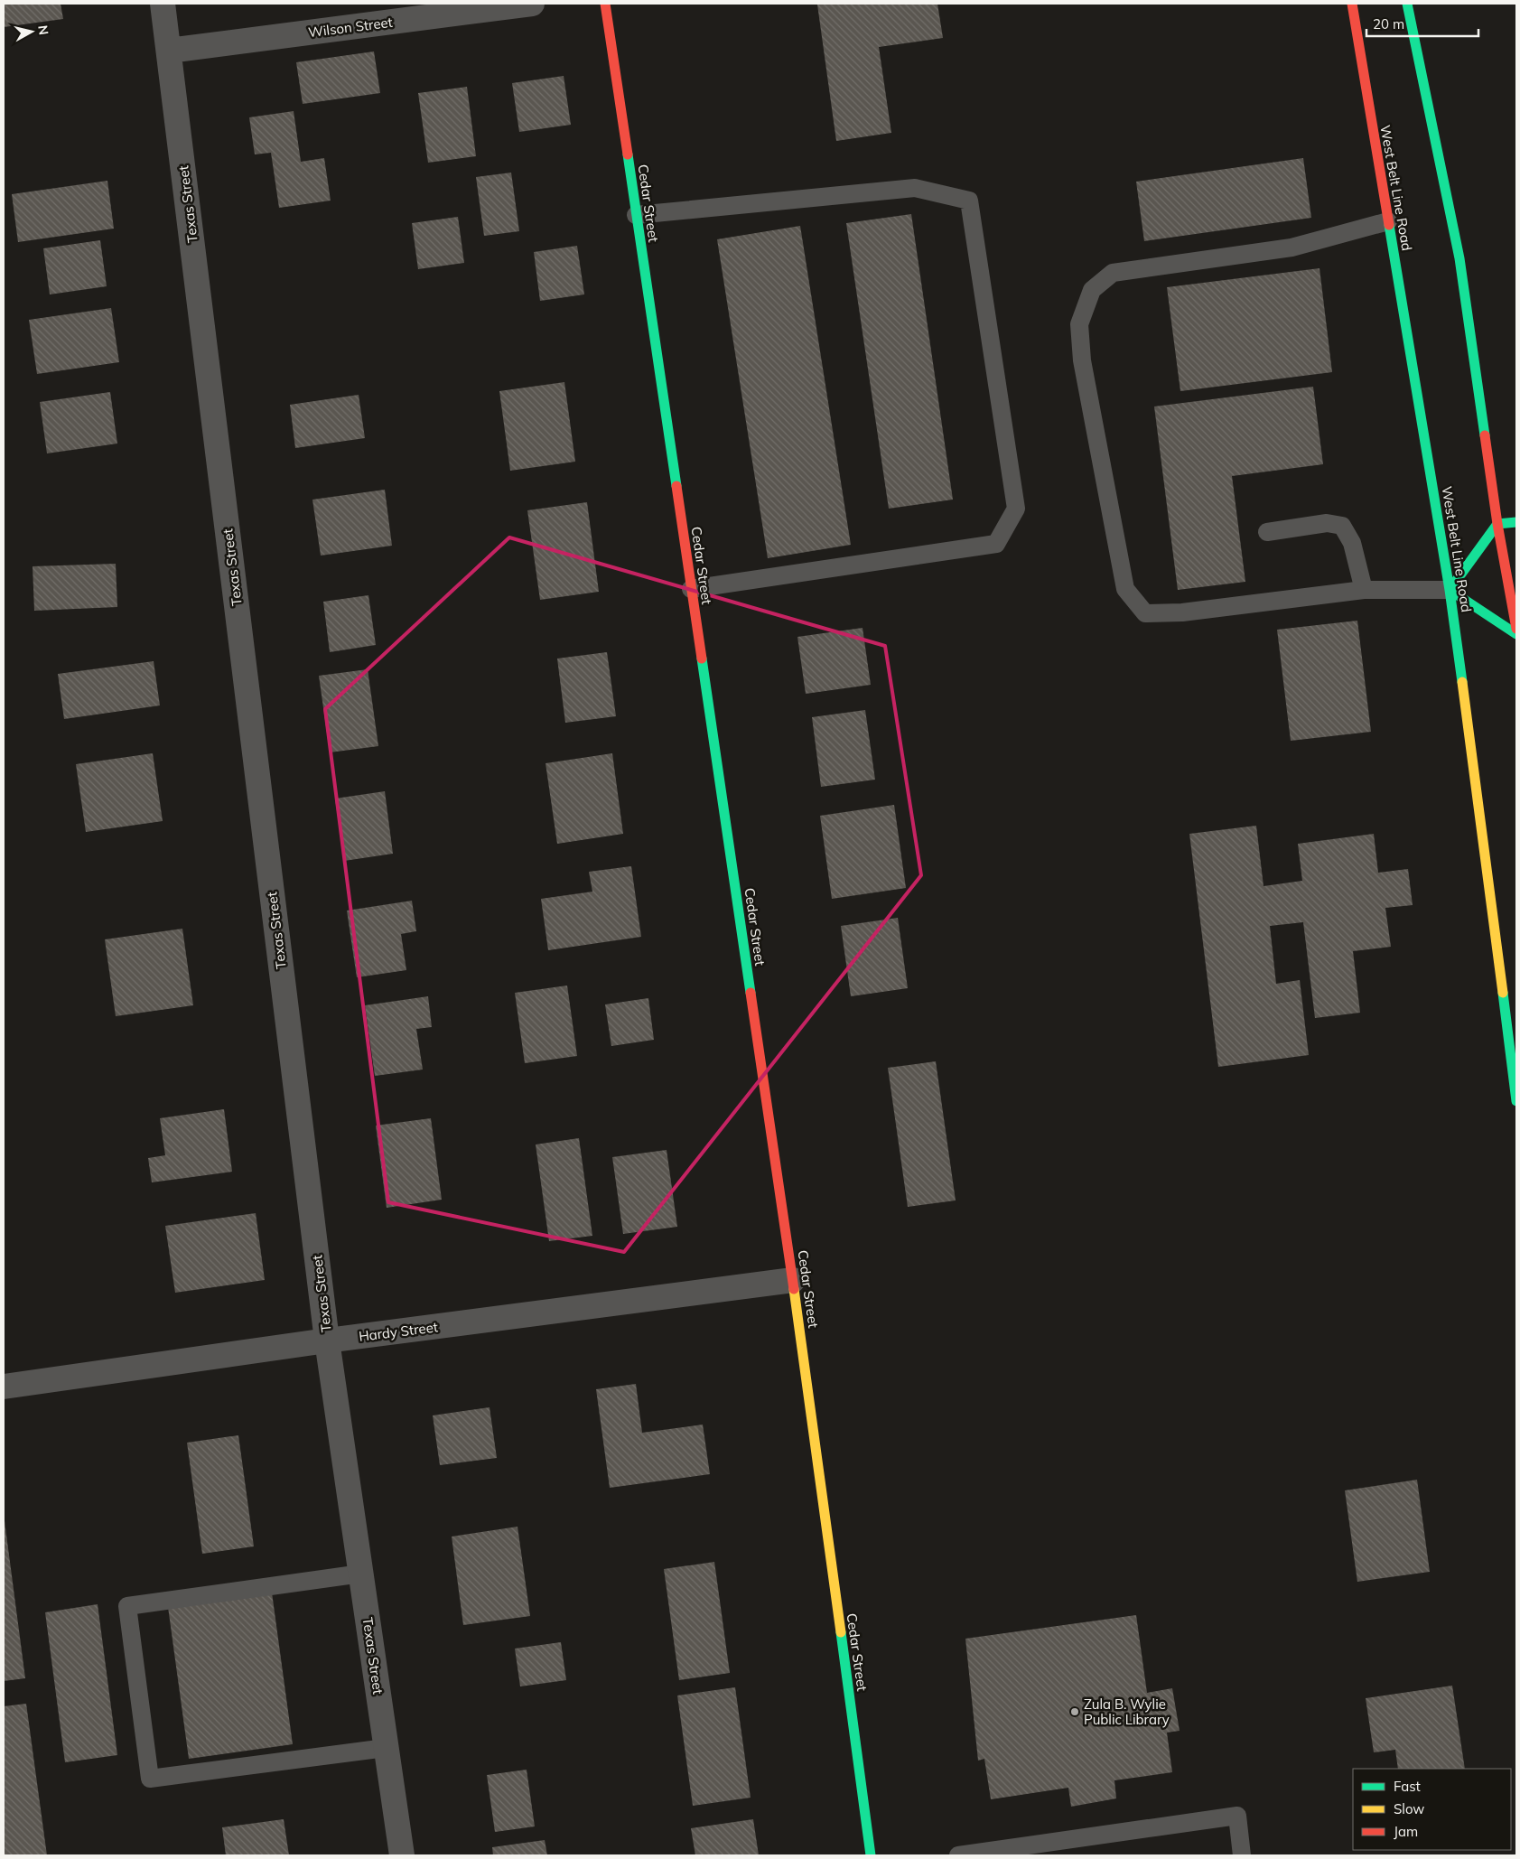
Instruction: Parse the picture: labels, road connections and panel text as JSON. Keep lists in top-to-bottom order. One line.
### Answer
{"streets":{"street":["Wilson Street","West Belt Line Road","Cedar Street","Texas Street","Hardy Street"]},"crossings":[["Wilson Street","Texas Street"],["Cedar Street","Hardy Street"],["Texas Street","Hardy Street"]],"places":["Zula B. Wylie Public Library"],"legend":["Fast","Slow","Jam"],"scale_bar":"20 m","north":"right"}
